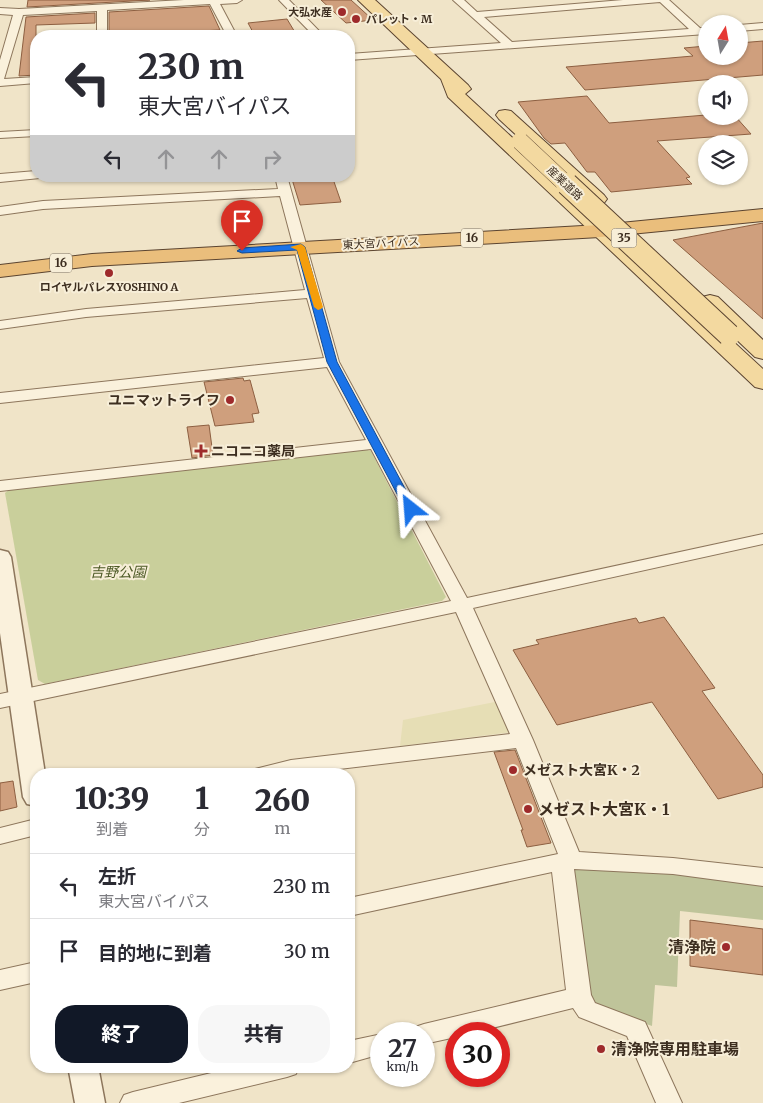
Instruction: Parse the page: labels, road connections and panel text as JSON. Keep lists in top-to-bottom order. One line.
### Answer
{"streets":{"highway":["16","東大宮バイパス"],"main road":["産業道路","35"]},"crossings":[["産業道路","35"],["35","東大宮バイパス"]],"parks":["吉野公園"],"places":{"other":["大弘水産","パレット・M","ロイヤルパレスYOSHINO A","ユニマットライフ","メゼスト大宮K・2","メゼスト大宮K・1","清浄院","清浄院専用駐車場"],"health":["ニコニコ薬局"]},"north":"top","page":{"turn":["230 m","東大宮バイパス"],"eta":["10:39","到着","1","分","260","m"],"list":[{"name":"左折","note":"東大宮バイパス","value":"230 m"},{"name":"目的地に到着","value":"30 m"}],"buttons":["終了","共有"],"speed":"27 km/h","limit":"30"}}
